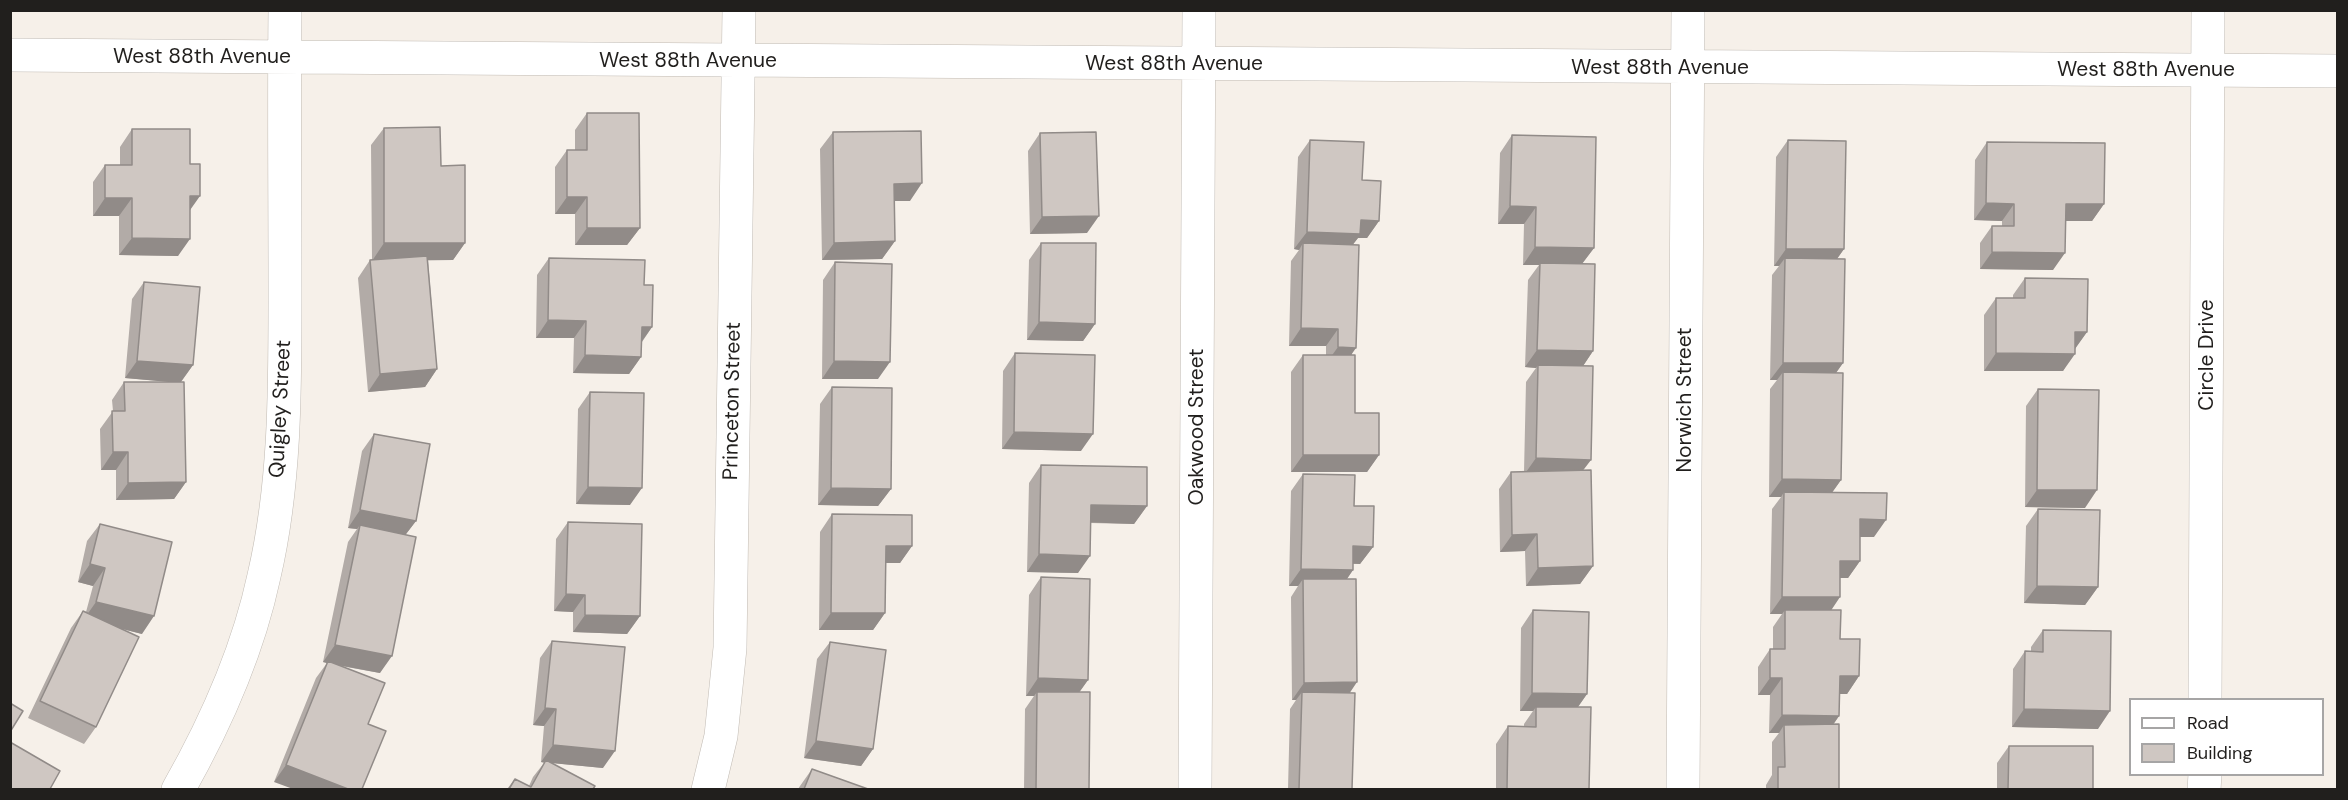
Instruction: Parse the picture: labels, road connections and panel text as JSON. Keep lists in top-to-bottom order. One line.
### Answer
{"streets":{"street":["West 88th Avenue","Circle Drive","Norwich Street","Princeton Street","Quigley Street","Oakwood Street"]},"crossings":[["West 88th Avenue","Circle Drive"],["West 88th Avenue","Norwich Street"],["West 88th Avenue","Princeton Street"],["West 88th Avenue","Quigley Street"],["West 88th Avenue","Oakwood Street"]],"legend":["Road","Building"]}
